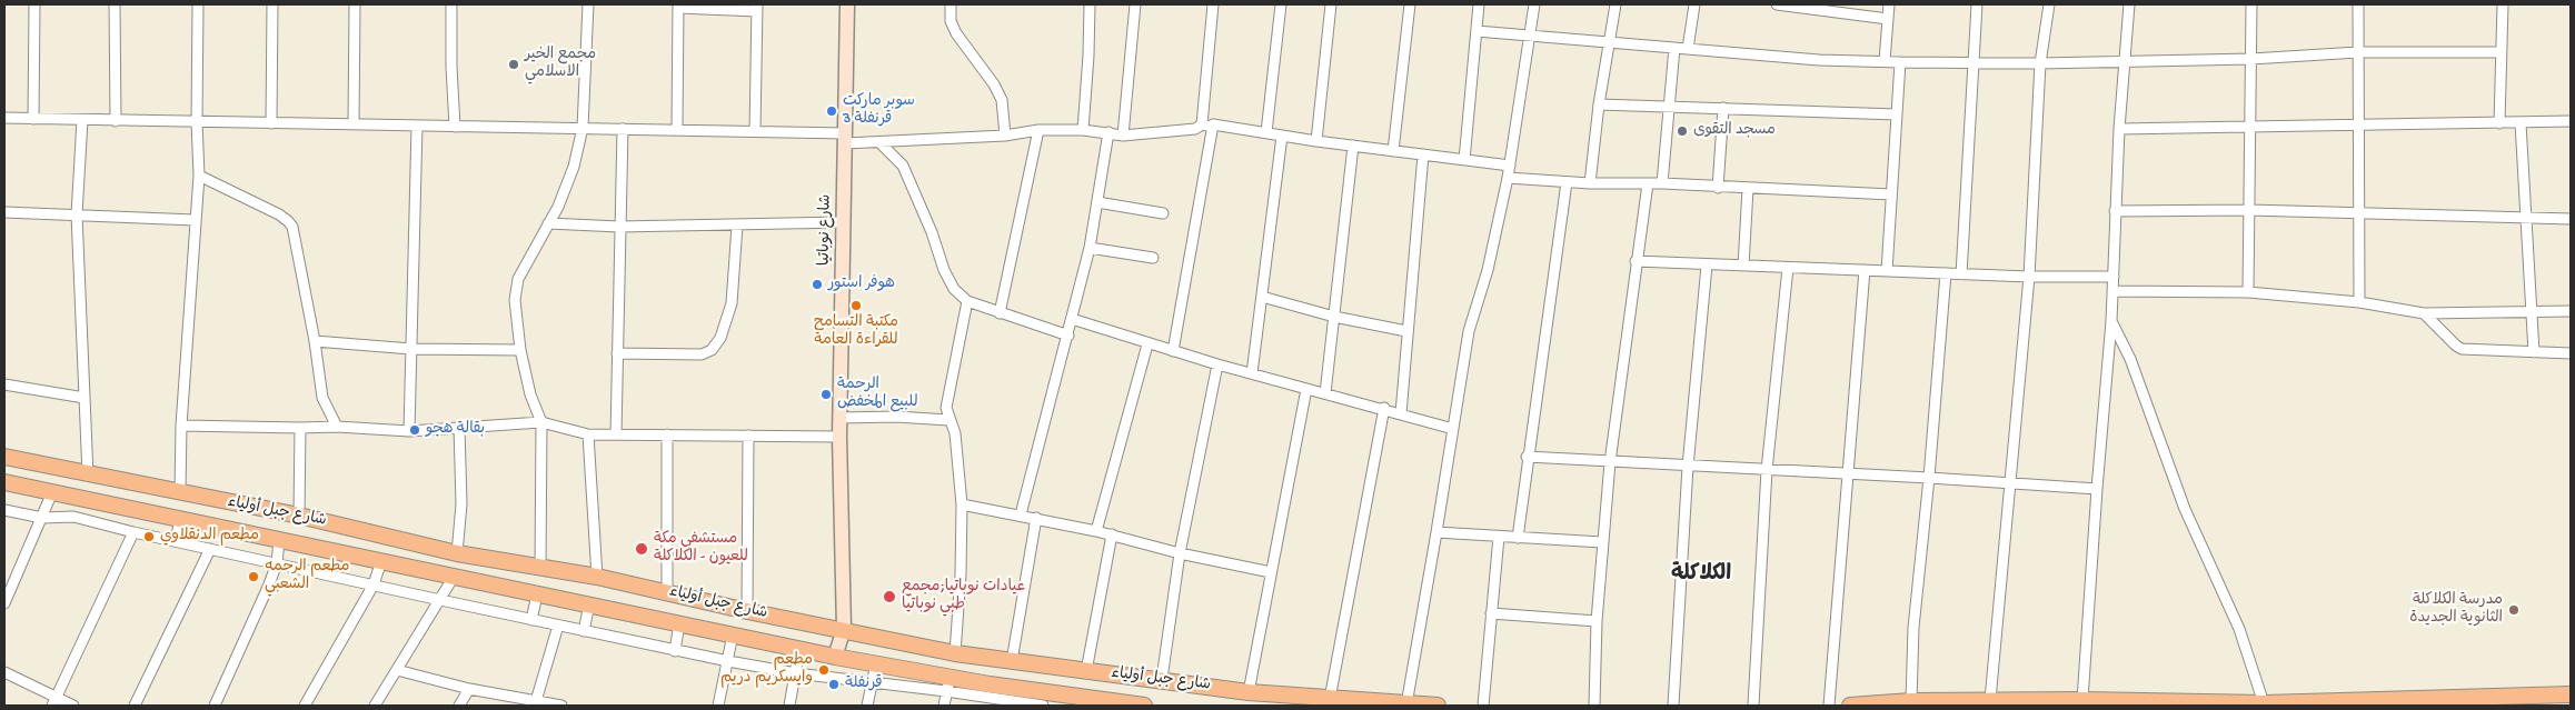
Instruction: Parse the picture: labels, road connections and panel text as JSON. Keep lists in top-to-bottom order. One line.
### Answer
{"streets":{"main road":["شارع جبل أولياء"],"street":["شارع نوباتيا"]},"crossings":[["شارع نوباتيا","شارع جبل أولياء"]],"districts":["الكلاكلة"],"places":["مجمع الخير الاسلامي","سوبر ماركت قرنفلة 3","مسجد التقوى","هوفر استور","مكتبة التسامح للقراءة العامة","الرحمة للبيع المخفض","بقالة هجو","مطعم الدنقلاوي","مستشفى مكة للعيون - الكلاكلة","مطعم الرحمه الشعبي","عيادات نوباتيا;مجمع طبي نوباتيا","مدرسة الكلاكلة الثانوية الجديدة","مطعم وايسكريم دريم","قرنفلة"]}
